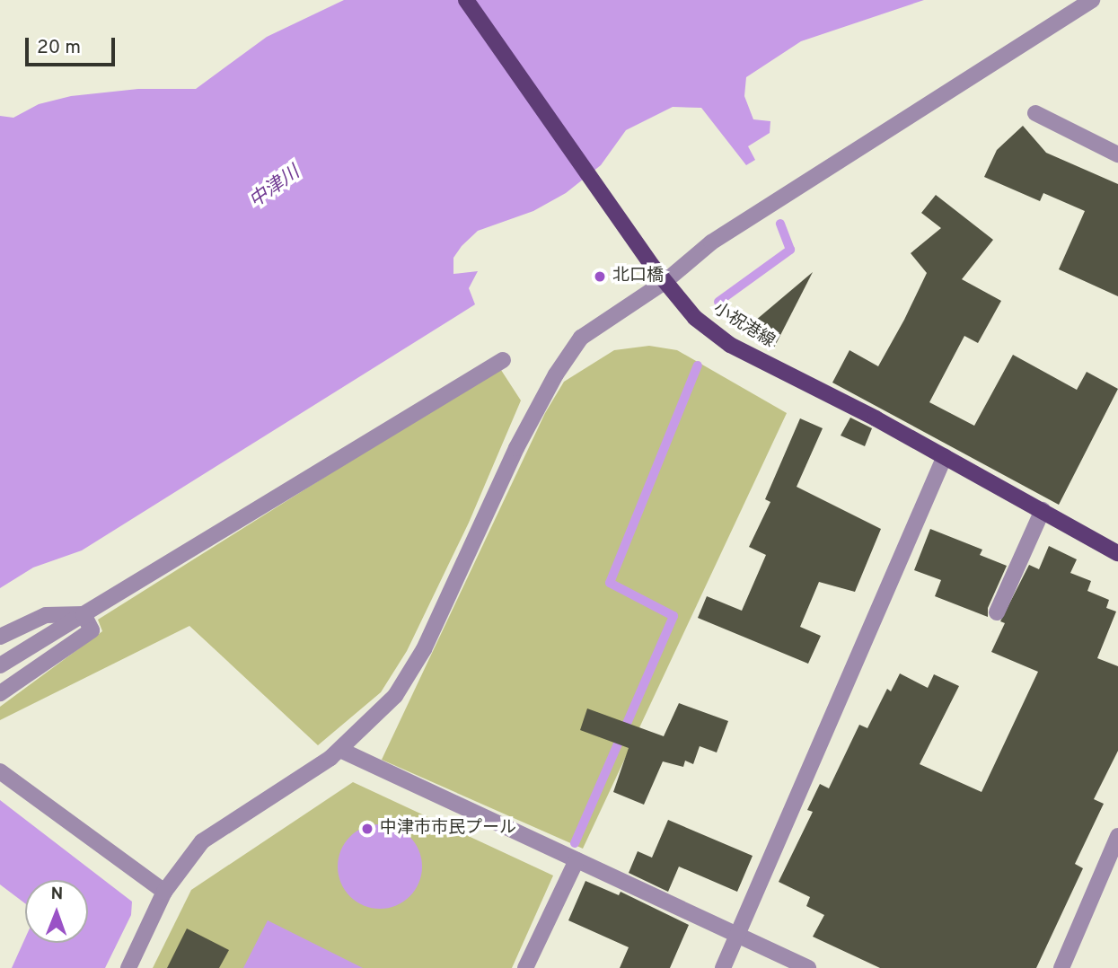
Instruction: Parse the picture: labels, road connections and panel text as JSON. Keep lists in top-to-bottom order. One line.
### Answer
{"streets":{"main road":["小祝港線"]},"water":["中津川"],"places":["北口橋","中津市市民プール"],"scale_bar":"20 m","north":"top"}
